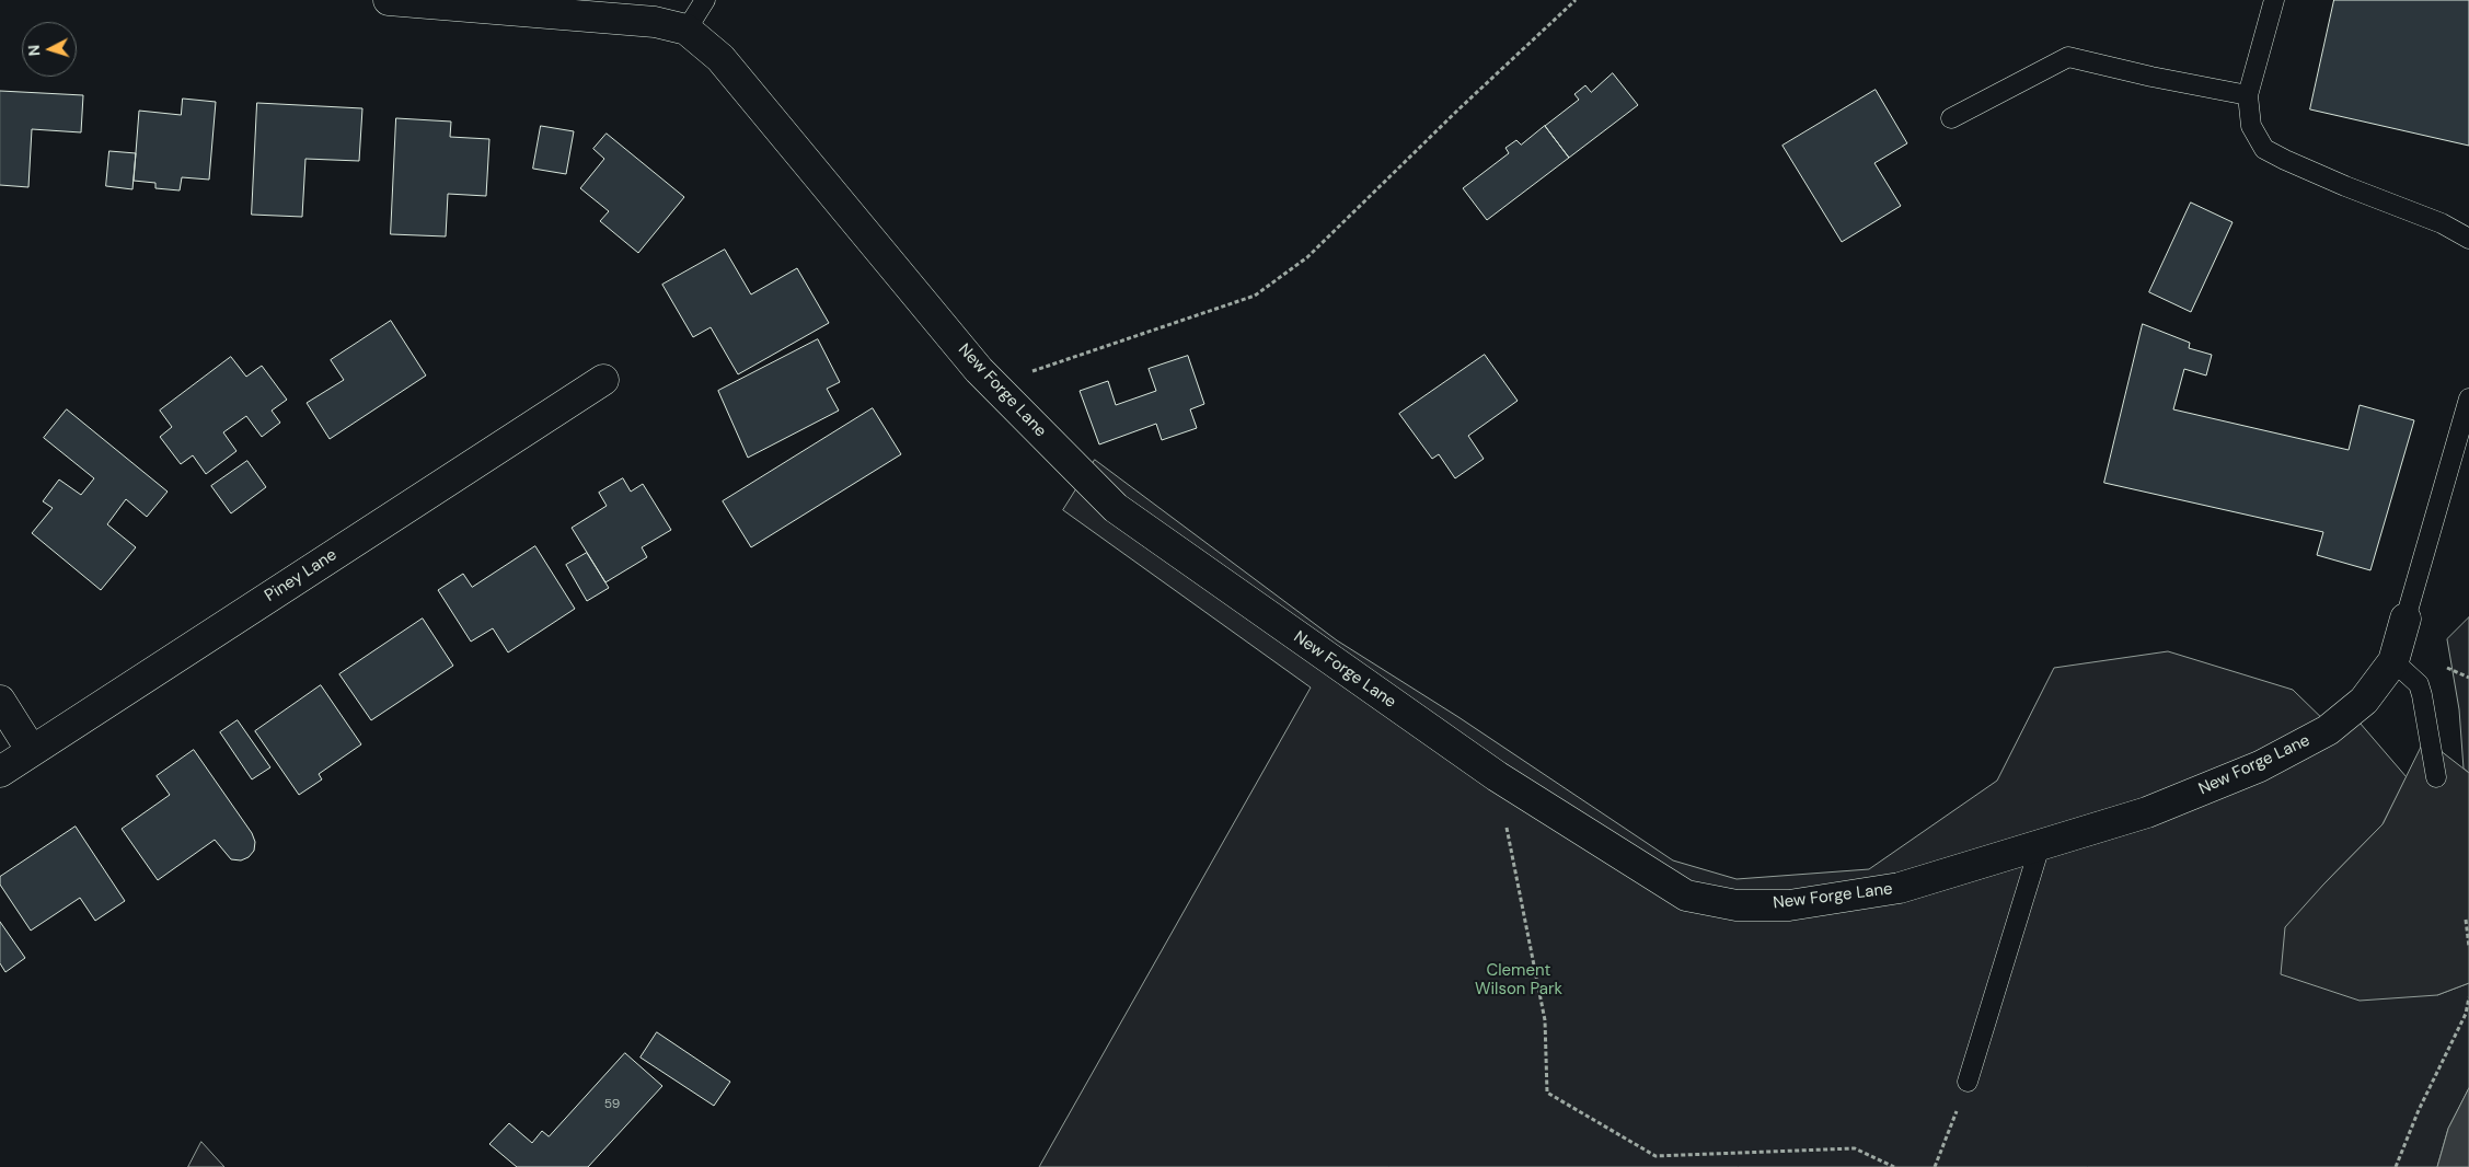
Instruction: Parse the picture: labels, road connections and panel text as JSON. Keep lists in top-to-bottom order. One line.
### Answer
{"streets":{"street":["New Forge Lane","Piney Lane"]},"parks":["Clement Wilson Park"],"house_numbers":["59"],"north":"left"}
